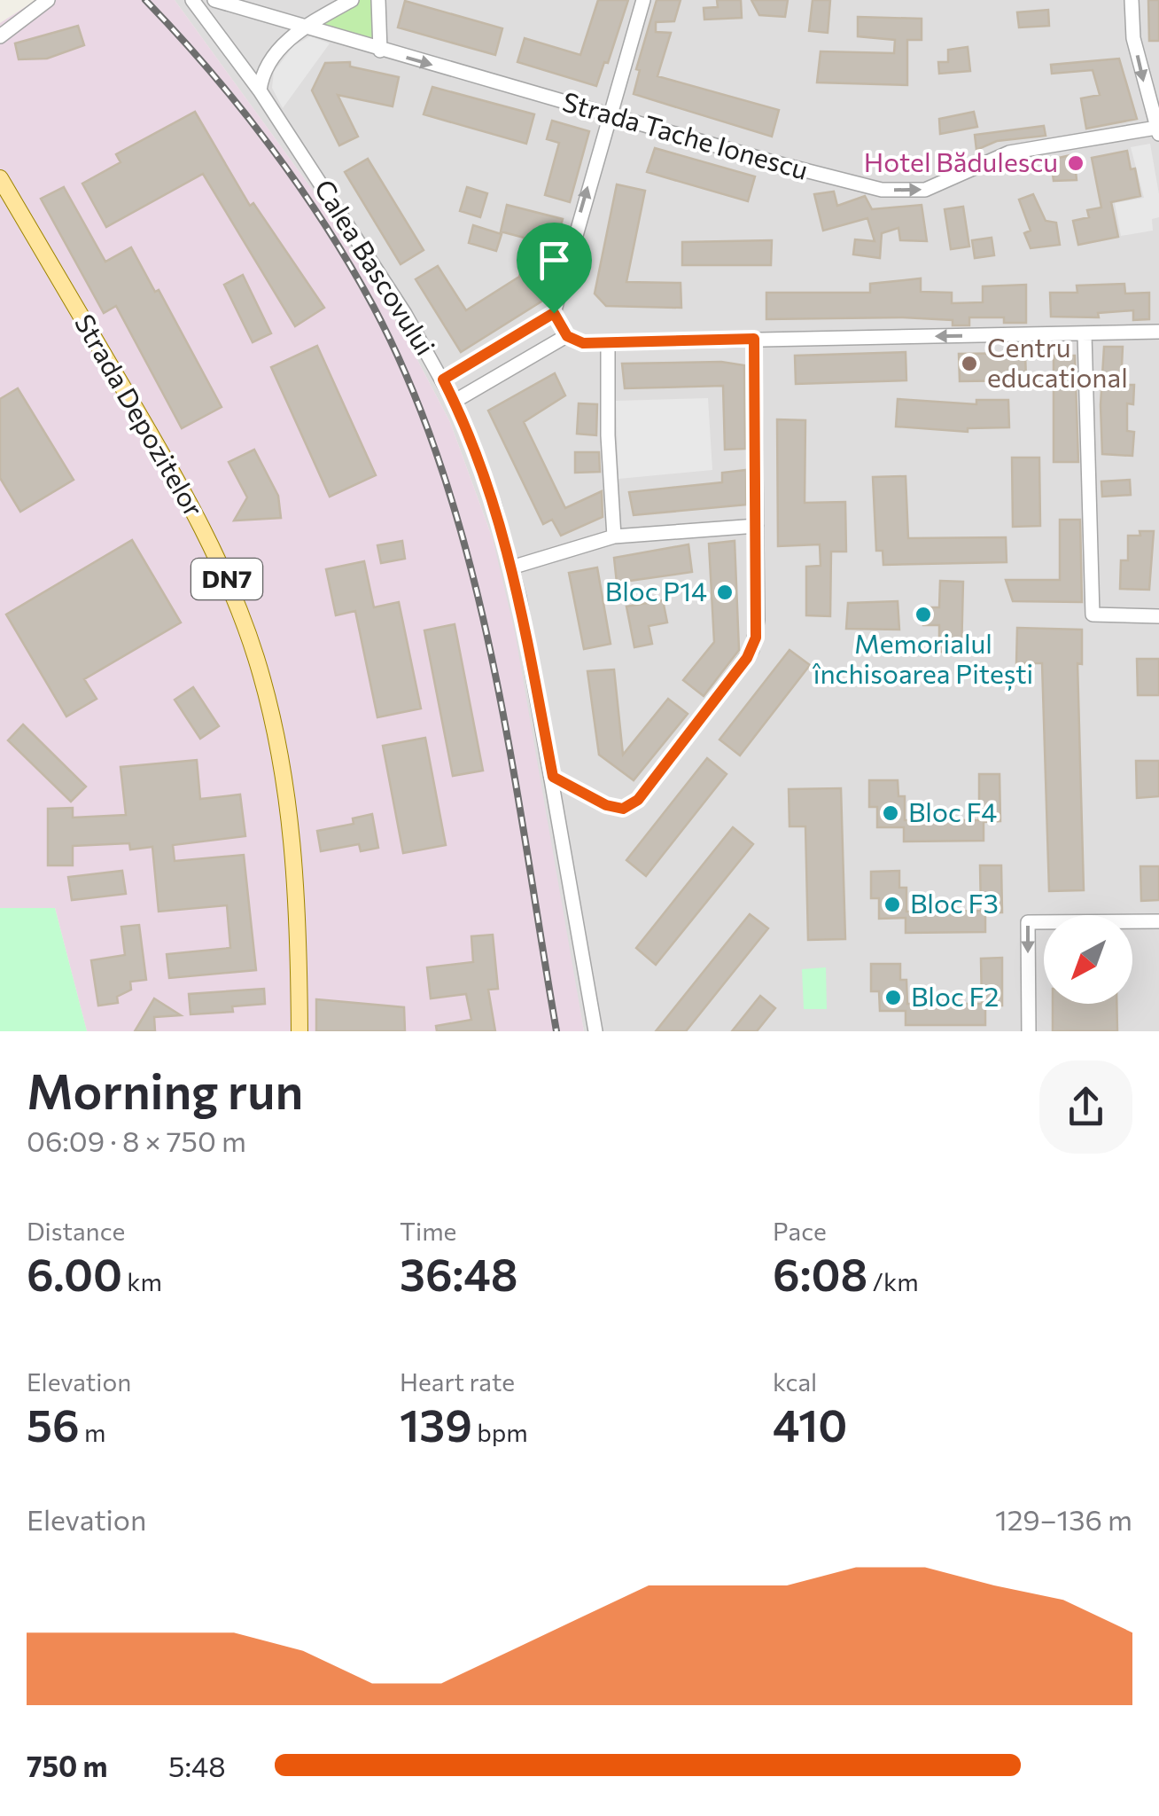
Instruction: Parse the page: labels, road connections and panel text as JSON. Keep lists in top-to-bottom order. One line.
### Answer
{"streets":{"main road":["Strada Depozitelor","DN7"],"street":["Strada Tache Ionescu","Calea Bascovului"]},"one_way":["Strada Tache Ionescu"],"places":["Hotel Bădulescu","Centru educational","Bloc P14","Memorialul închisoarea Pitești","Bloc F4","Bloc F3","Bloc F2"],"north":"bottom left","page":{"heading":["Morning run","06:09 · 8 × 750 m"],"stats":[["Distance","6.00 km"],["Time","36:48"],["Pace","6:08 /km"],["Elevation","56 m"],["Heart rate","139 bpm"],["kcal","410"]],"chart":["Elevation","129–136 m"],"list":[{"name":"750 m","note":"5:48"}]}}
